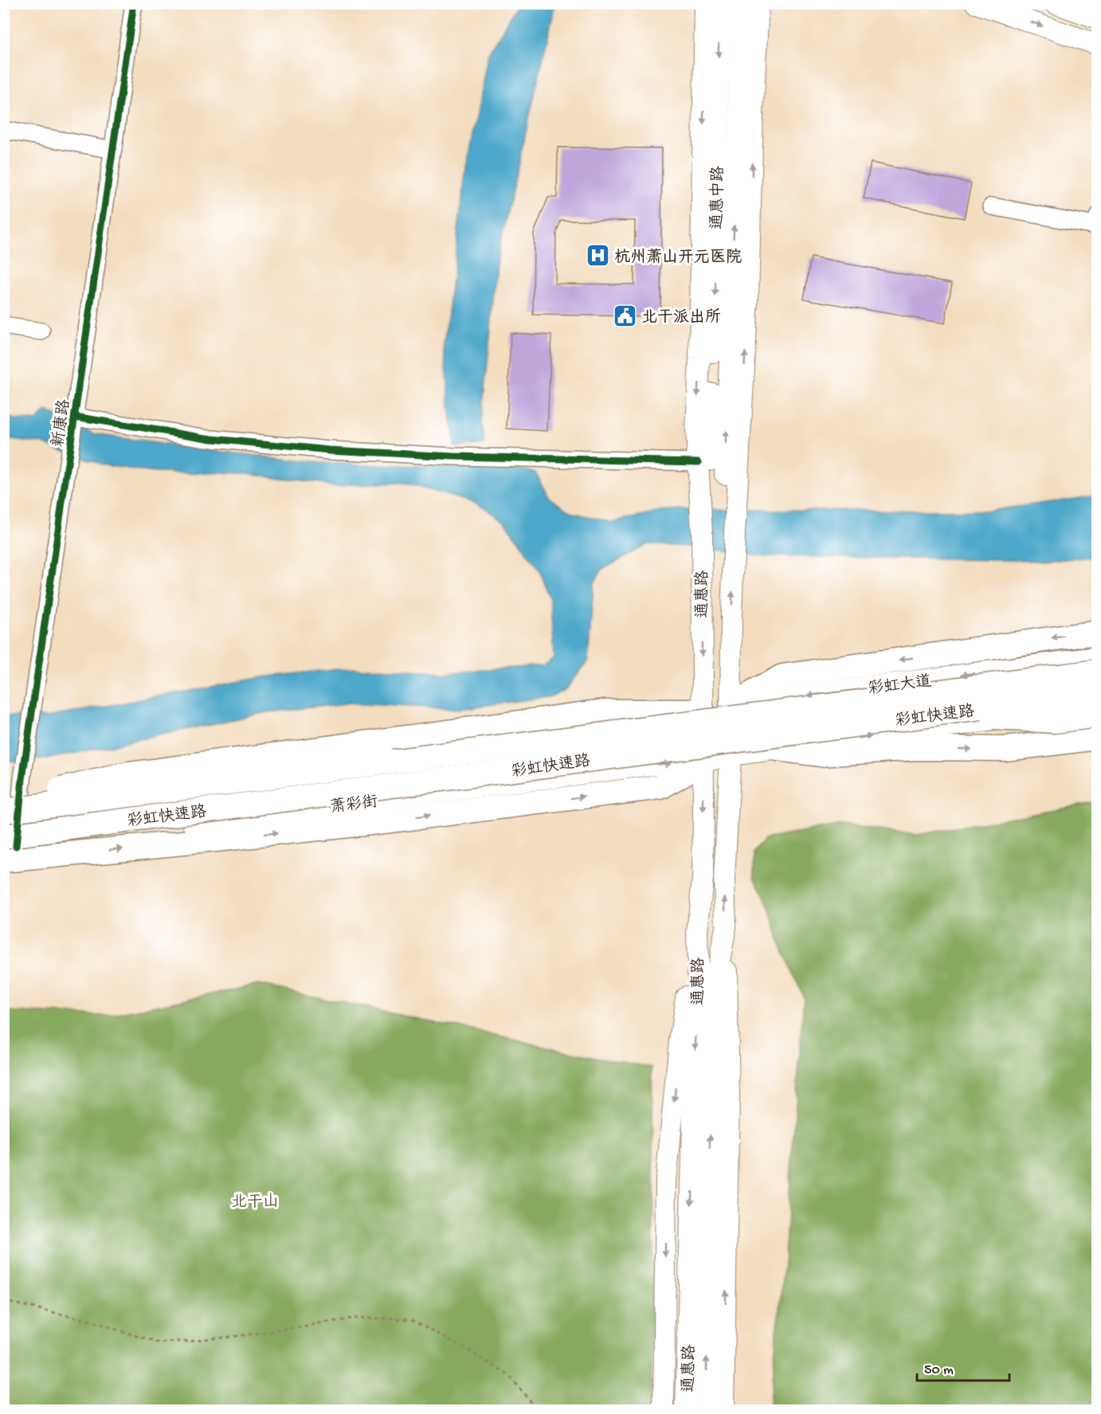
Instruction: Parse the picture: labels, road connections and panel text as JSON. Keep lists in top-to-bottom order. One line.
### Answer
{"streets":{"highway":["彩虹快速路"],"main road":["通惠中路","通惠路","彩虹大道","萧彩街"],"street":["新康路"]},"crossings":[["通惠中路","通惠路"],["新康路","彩虹快速路"],["新康路","萧彩街"],["通惠路","彩虹大道"],["通惠路","萧彩街"],["彩虹快速路","萧彩街"]],"parks":["北干山"],"places":{"hospital":["杭州萧山开元医院"],"public building":["北干派出所"]},"scale_bar":"50 m"}
